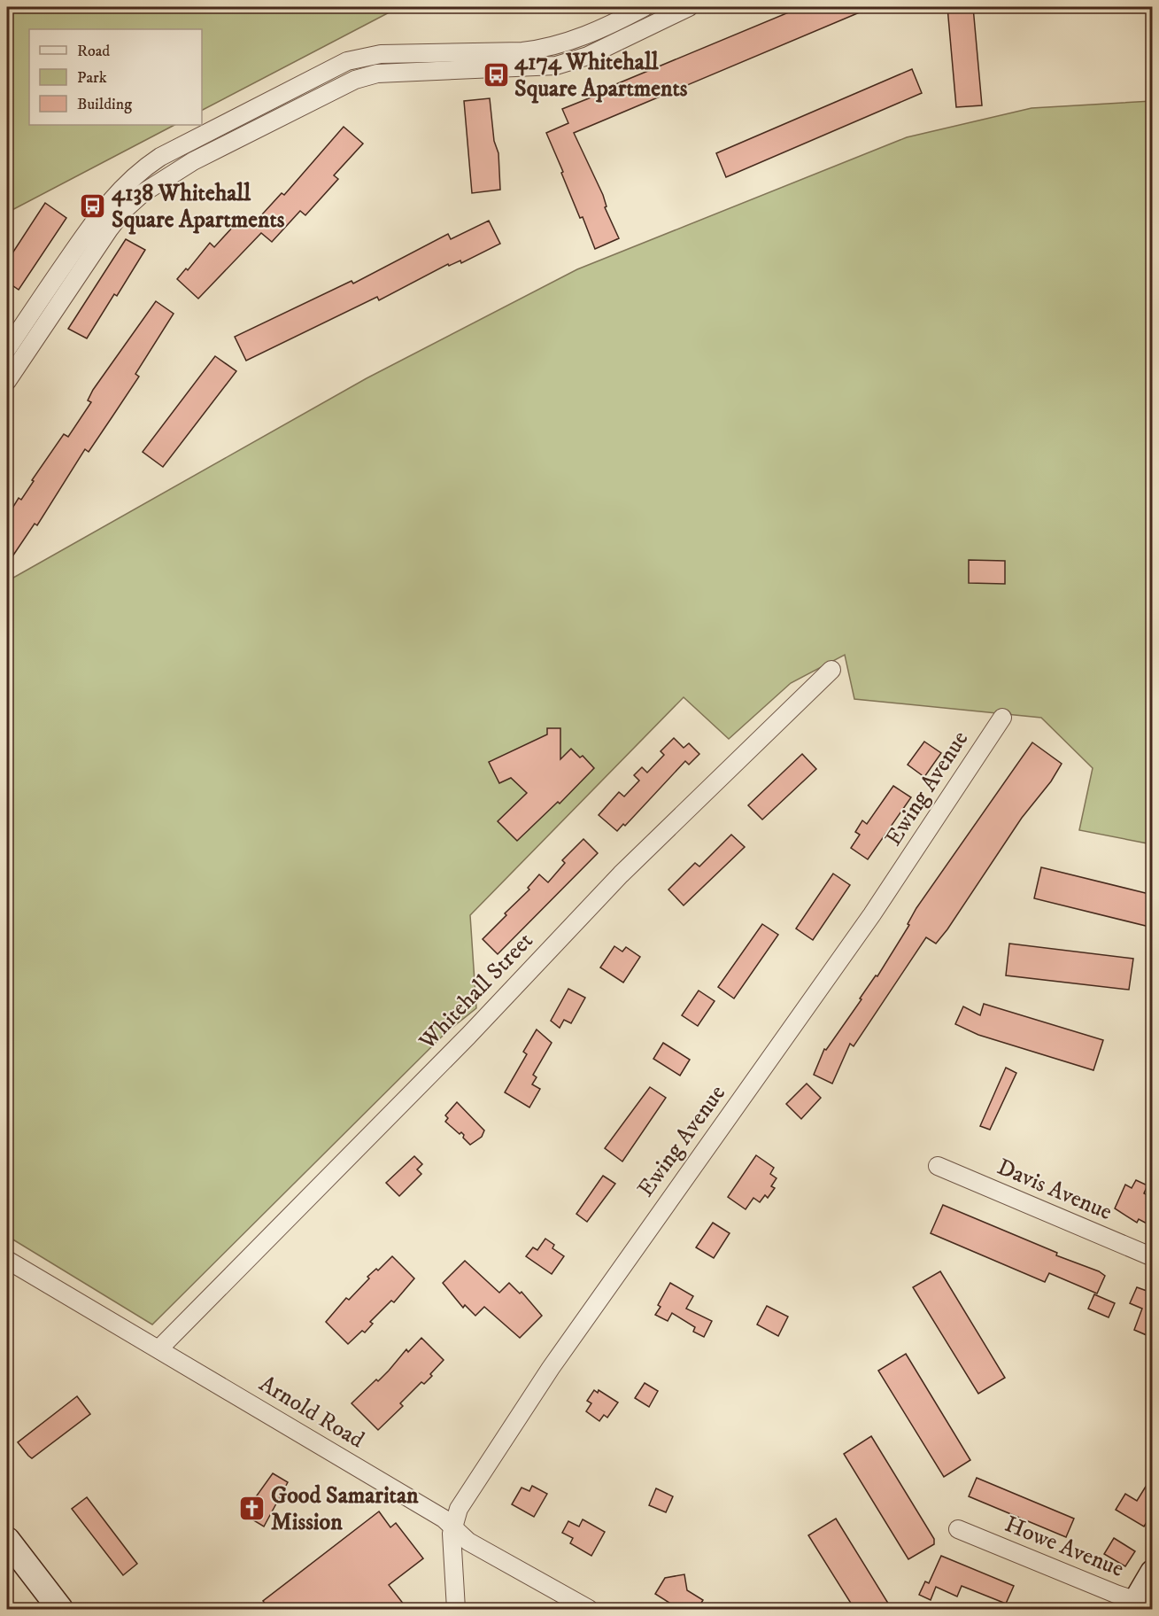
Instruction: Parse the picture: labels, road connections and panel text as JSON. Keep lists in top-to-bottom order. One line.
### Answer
{"streets":{"street":["Ewing Avenue","Whitehall Street","Davis Avenue","Arnold Road","Howe Avenue"]},"crossings":[["Ewing Avenue","Arnold Road"],["Whitehall Street","Arnold Road"]],"places":{"bus stop":["4174 Whitehall Square Apartments","4138 Whitehall Square Apartments"],"church":["Good Samaritan Mission"]},"legend":["Road","Park","Building"]}
